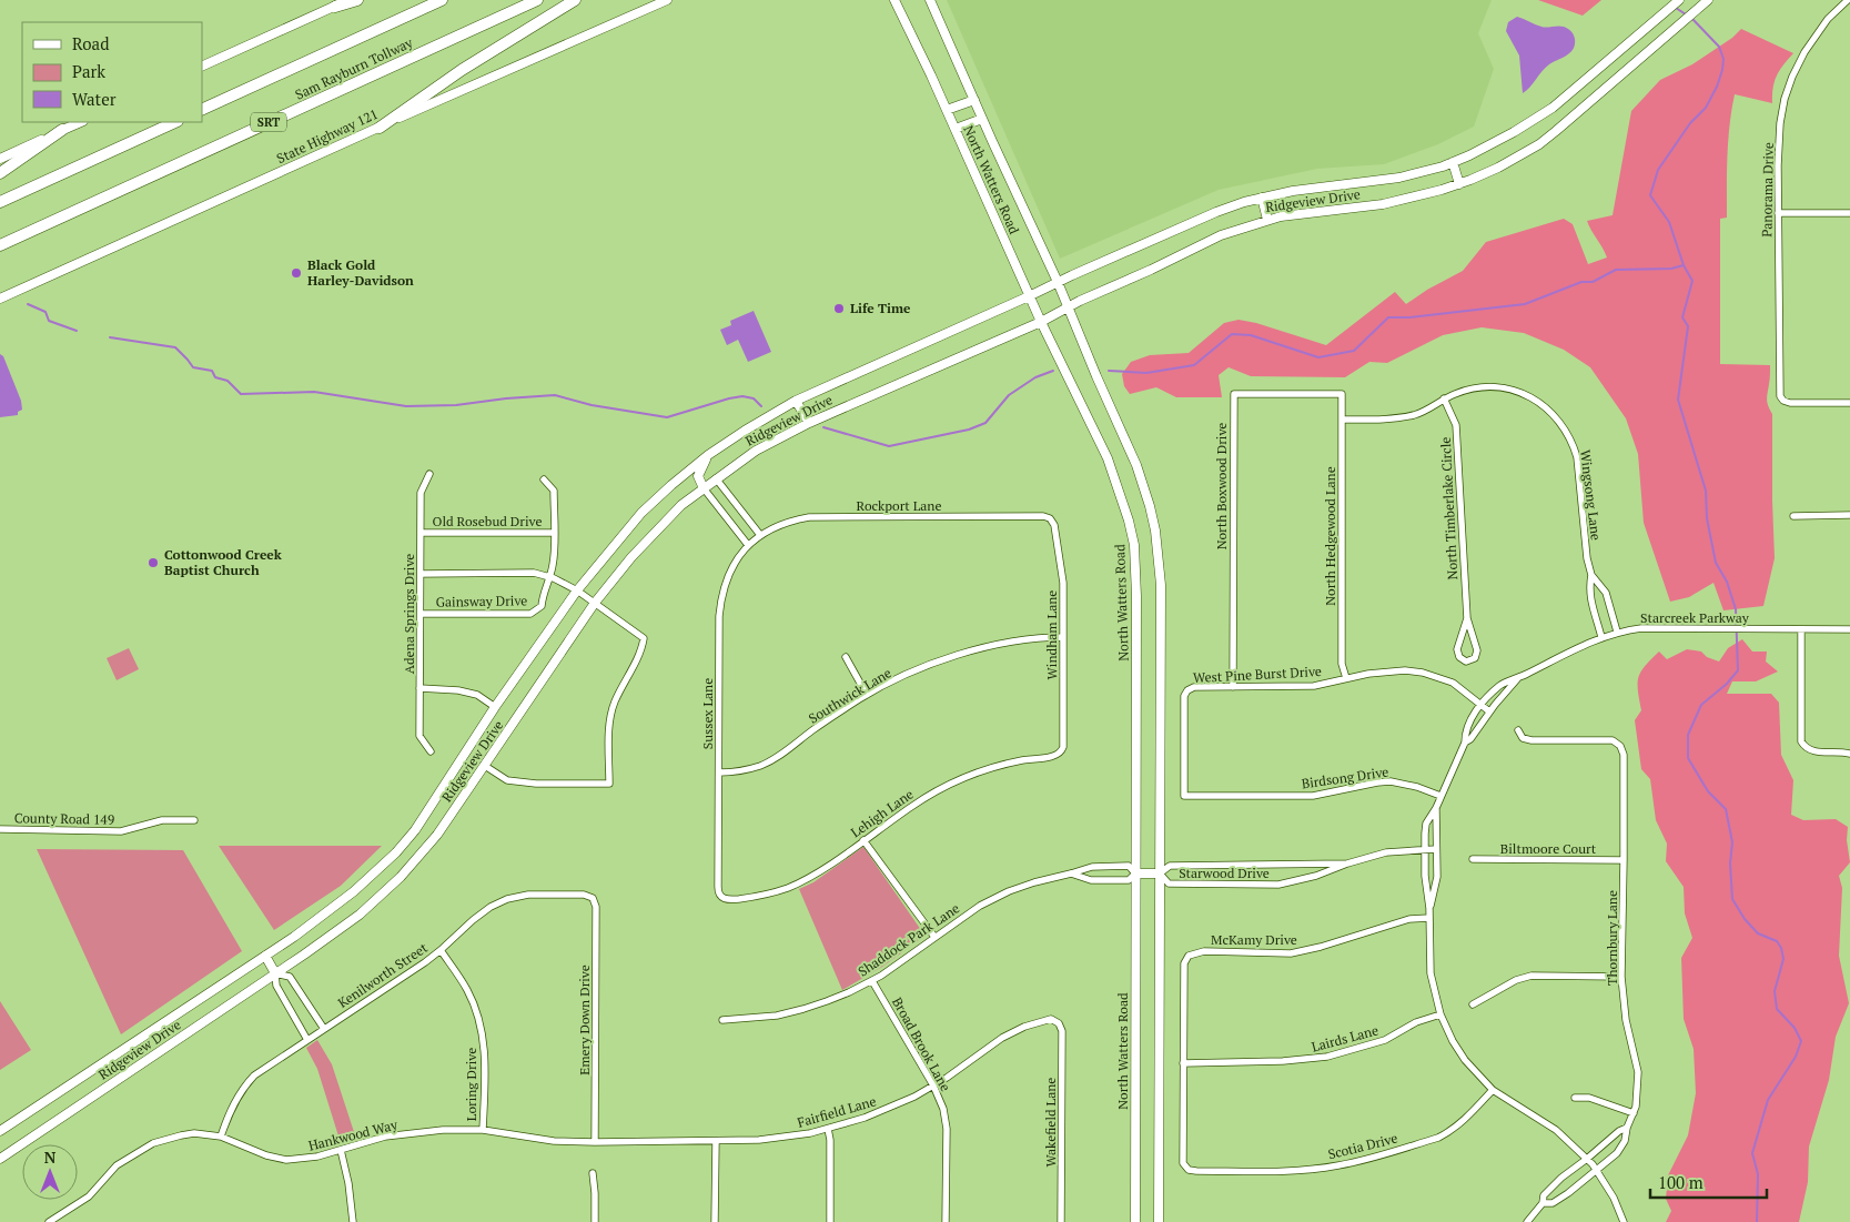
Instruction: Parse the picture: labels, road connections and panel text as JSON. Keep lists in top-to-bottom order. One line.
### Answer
{"streets":{"highway":["Sam Rayburn Tollway","SRT"],"main road":["State Highway 121","North Watters Road","Ridgeview Drive"],"street":["Panorama Drive","North Boxwood Drive","Wingsong Lane","Rockport Lane","North Timberlake Circle","Old Rosebud Drive","North Hedgewood Lane","Gainsway Drive","Adena Springs Drive","Starcreek Parkway","Windham Lane","West Pine Burst Drive","Southwick Lane","Sussex Lane","Birdsong Drive","Lehigh Lane","County Road 149","Biltmoore Court","Starwood Drive","Thornbury Lane","Shaddock Park Lane","McKamy Drive","Kenilworth Street","Emery Down Drive","Lairds Lane","Broad Brook Lane","Loring Drive","Fairfield Lane","Wakefield Lane","Hankwood Way","Scotia Drive"]},"crossings":[["North Watters Road","Ridgeview Drive"],["North Watters Road","Starwood Drive"],["North Watters Road","Shaddock Park Lane"],["North Boxwood Drive","North Hedgewood Lane"],["North Boxwood Drive","West Pine Burst Drive"],["Wingsong Lane","North Timberlake Circle"],["Wingsong Lane","North Hedgewood Lane"],["Wingsong Lane","Starcreek Parkway"],["Rockport Lane","Windham Lane"],["Rockport Lane","Sussex Lane"],["Old Rosebud Drive","Adena Springs Drive"],["North Hedgewood Lane","West Pine Burst Drive"],["Gainsway Drive","Adena Springs Drive"],["Starcreek Parkway","West Pine Burst Drive"],["Starcreek Parkway","Birdsong Drive"],["Starcreek Parkway","Starwood Drive"],["Starcreek Parkway","Thornbury Lane"],["Starcreek Parkway","McKamy Drive"],["Starcreek Parkway","Lairds Lane"],["Starcreek Parkway","Scotia Drive"],["Windham Lane","Southwick Lane"],["Windham Lane","Lehigh Lane"],["West Pine Burst Drive","Birdsong Drive"],["Southwick Lane","Sussex Lane"],["Sussex Lane","Lehigh Lane"],["Biltmoore Court","Thornbury Lane"],["Shaddock Park Lane","Broad Brook Lane"],["McKamy Drive","Lairds Lane"],["McKamy Drive","Scotia Drive"],["Kenilworth Street","Emery Down Drive"],["Kenilworth Street","Loring Drive"],["Kenilworth Street","Hankwood Way"],["Emery Down Drive","Fairfield Lane"],["Emery Down Drive","Hankwood Way"],["Broad Brook Lane","Fairfield Lane"],["Loring Drive","Hankwood Way"],["Fairfield Lane","Wakefield Lane"],["Fairfield Lane","Hankwood Way"]],"places":["Black Gold Harley-Davidson","Life Time","Cottonwood Creek Baptist Church"],"legend":["Road","Park","Water"],"scale_bar":"100 m","north":"top"}
